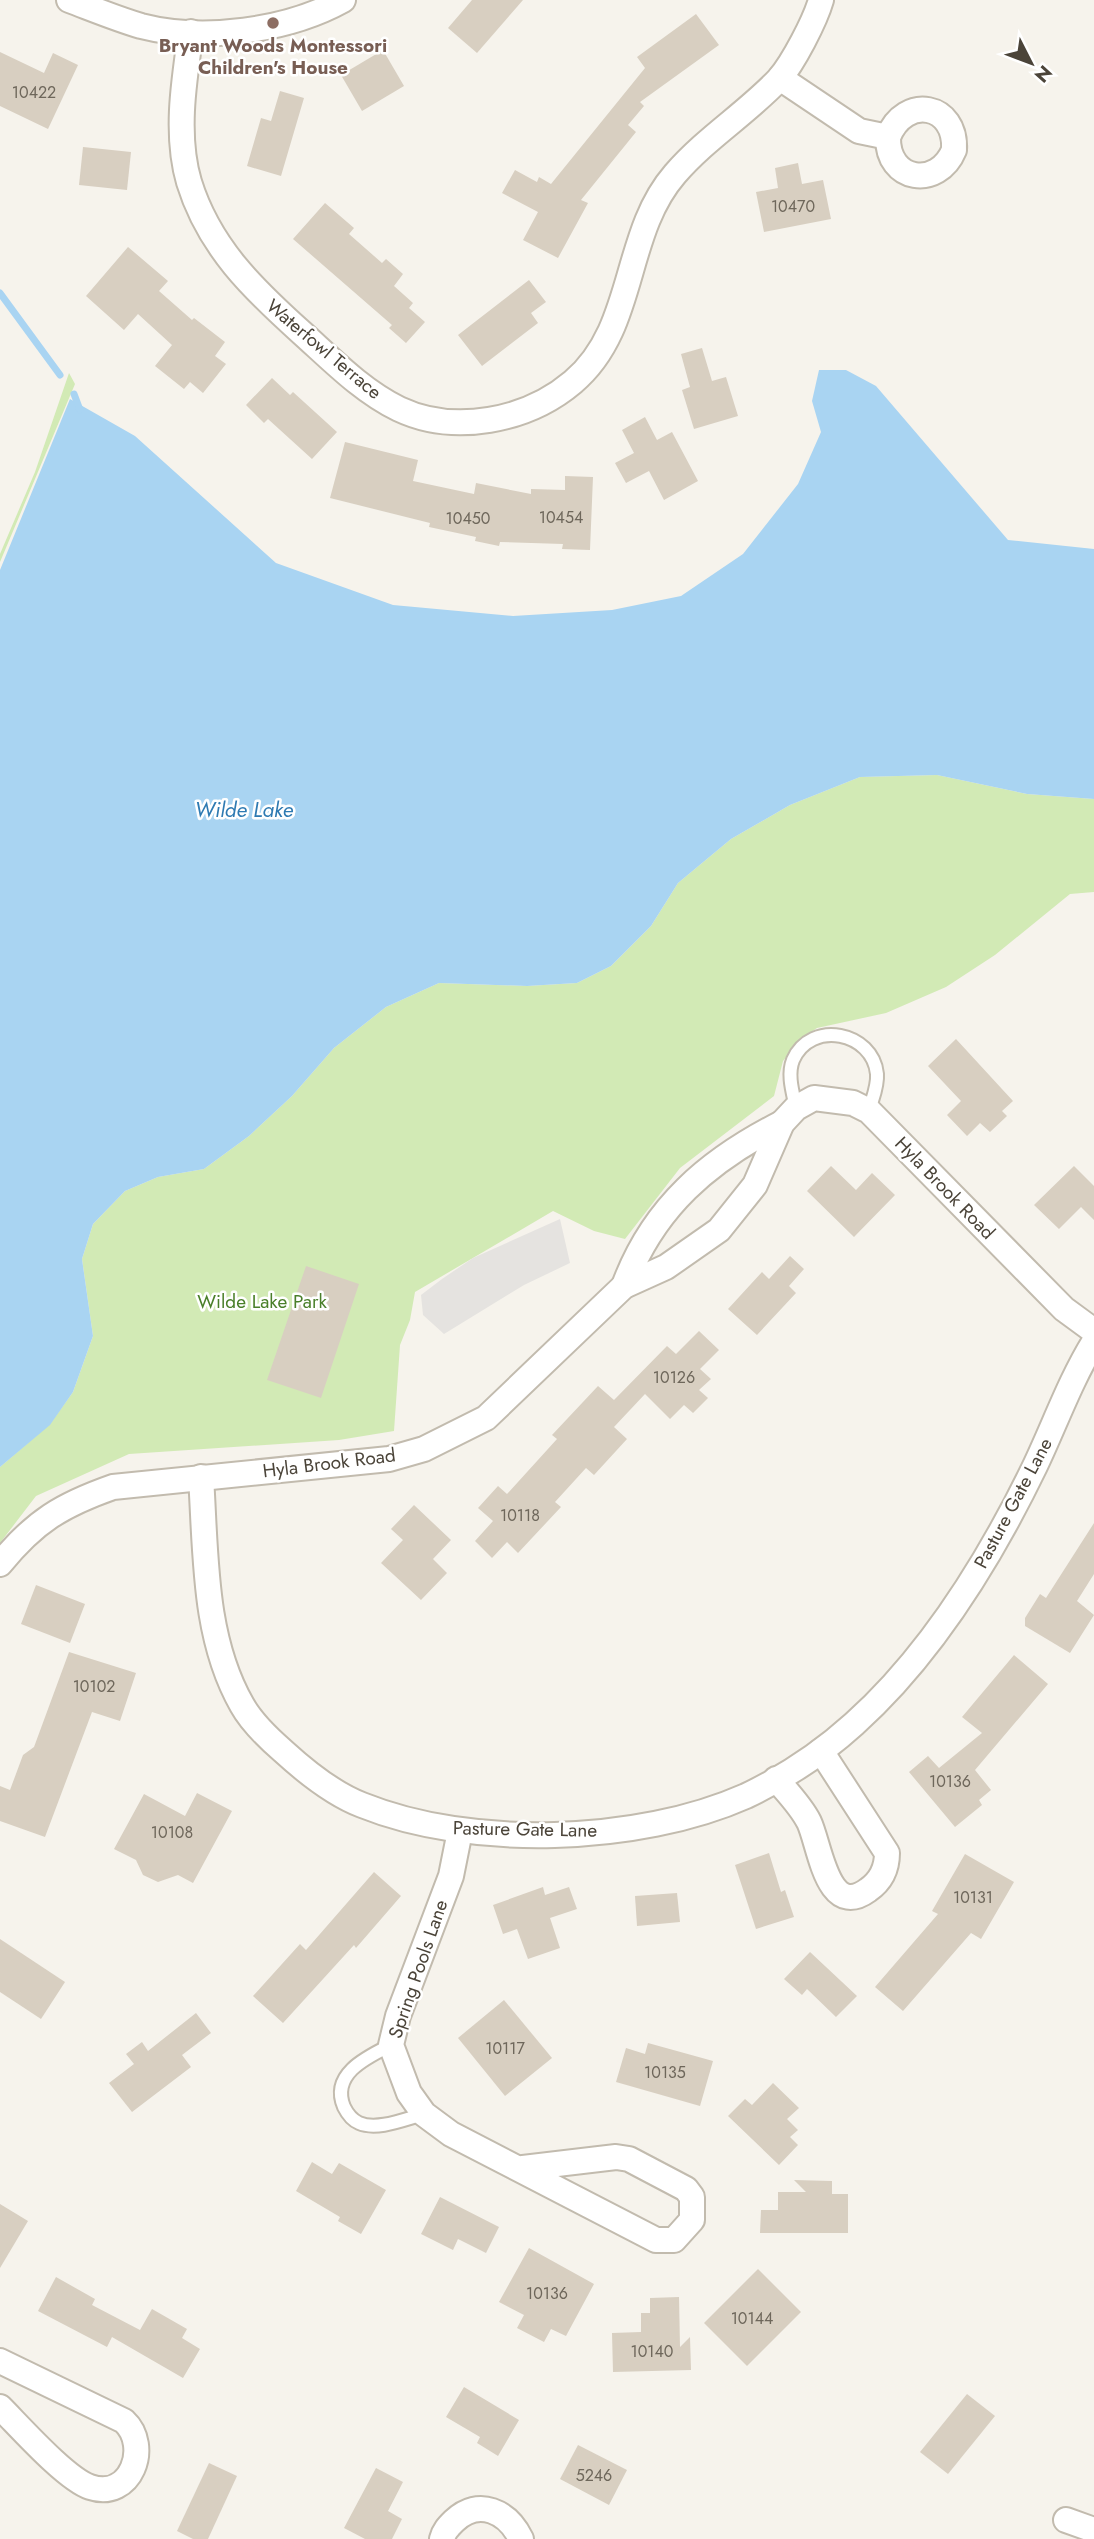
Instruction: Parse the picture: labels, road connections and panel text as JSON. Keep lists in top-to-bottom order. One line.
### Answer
{"streets":{"street":["Waterfowl Terrace","Hyla Brook Road","Pasture Gate Lane","Spring Pools Lane"]},"crossings":[["Hyla Brook Road","Pasture Gate Lane"],["Pasture Gate Lane","Spring Pools Lane"]],"water":["Wilde Lake"],"parks":["Wilde Lake Park"],"places":["Bryant Woods Montessori Children's House"],"house_numbers":["10422","10470","10454","10450","10126","10118","10102","10136","10108","10131","10117","10135","10136","10144","10140","5246"],"north":"bottom right"}
